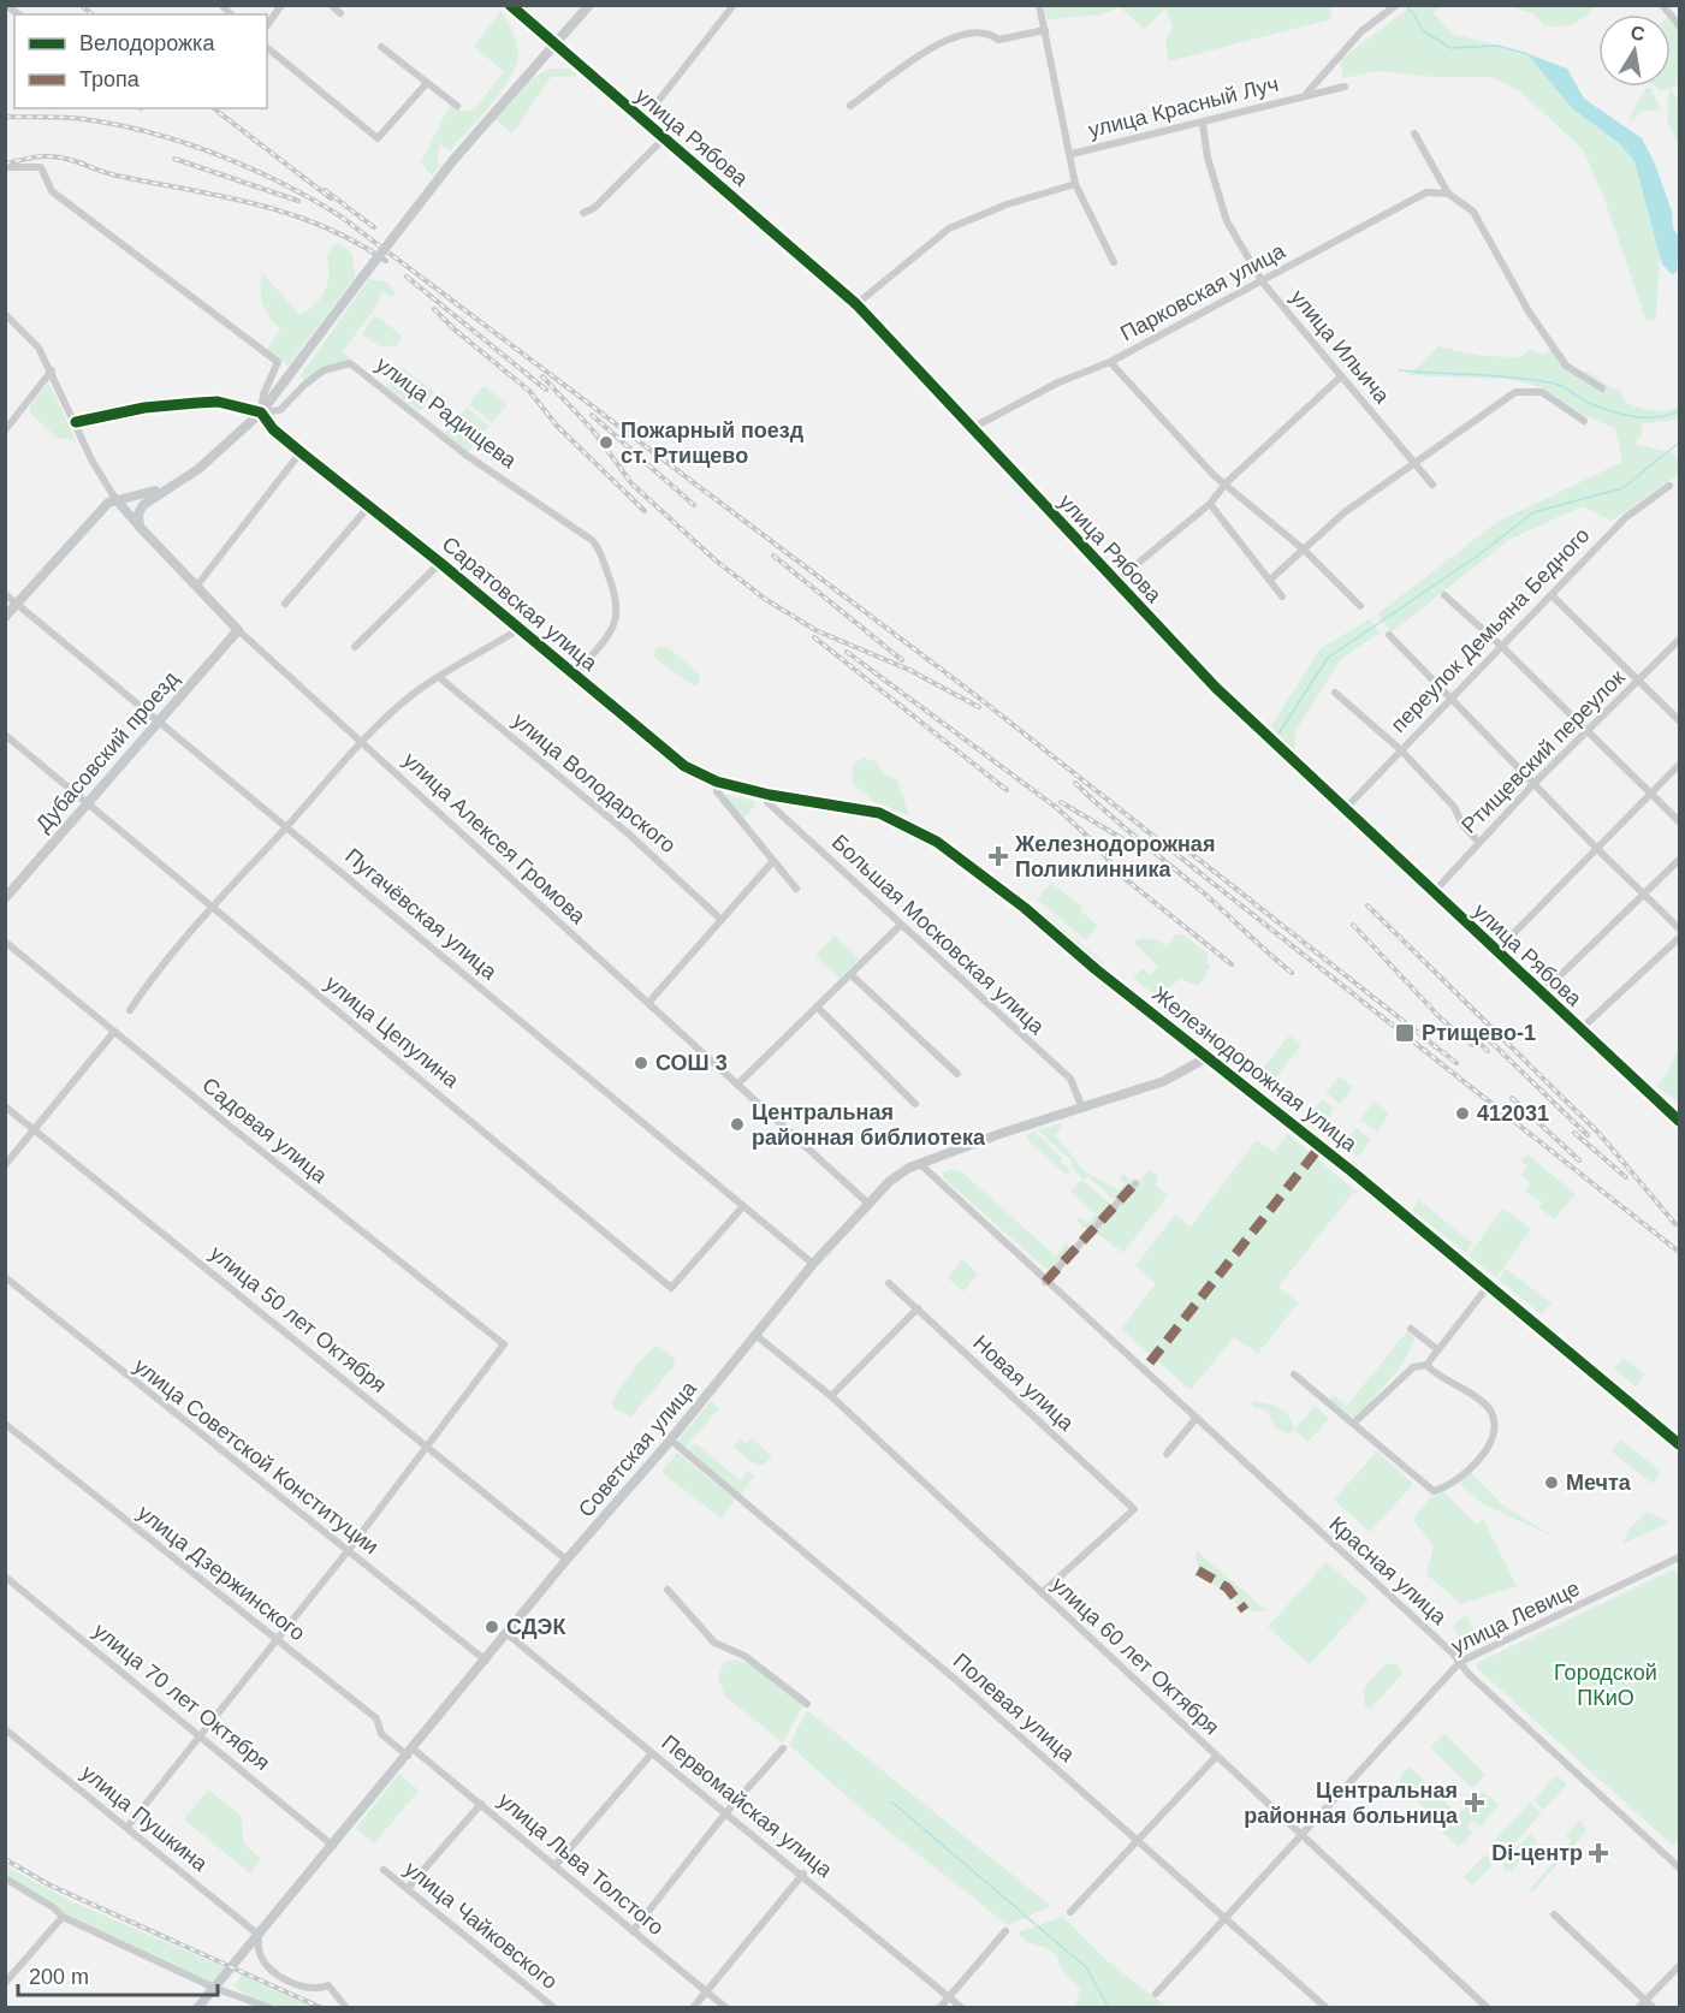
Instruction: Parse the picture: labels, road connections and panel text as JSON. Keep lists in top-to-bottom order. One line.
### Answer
{"streets":{"main road":["Дубасовский проезд","улица Алексея Громова","Советская улица"],"street":["улица Красный Луч","улица Рябова","Парковская улица","улица Ильича","улица Радищева","Саратовская улица","переулок Демьяна Бедного","Ртищевский переулок","улица Володарского","Пугачёвская улица","Большая Московская улица","улица Цепулина","Железнодорожная улица","Садовая улица","улица 50 лет Октября","Новая улица","улица Советской Конституции","Красная улица","улица Дзержинского","улица Левице","улица 60 лет Октября","улица 70 лет Октября","Полевая улица","Первомайская улица","улица Пушкина","улица Льва Толстого","улица Чайковского"]},"crossings":[["улица Красный Луч","улица Ильича"],["улица Рябова","Парковская улица"],["улица Рябова","переулок Демьяна Бедного"],["улица Рябова","Ртищевский переулок"],["Парковская улица","улица Ильича"],["улица Радищева","Саратовская улица"],["Саратовская улица","Большая Московская улица"],["Саратовская улица","Железнодорожная улица"],["Дубасовский проезд","улица Алексея Громова"],["Дубасовский проезд","Пугачёвская улица"],["Дубасовский проезд","улица Цепулина"],["улица Алексея Громова","Советская улица"],["Пугачёвская улица","улица Цепулина"],["Пугачёвская улица","Советская улица"],["Большая Московская улица","Железнодорожная улица"],["Большая Московская улица","Советская улица"],["Железнодорожная улица","Советская улица"],["Садовая улица","улица 50 лет Октября"],["улица 50 лет Октября","Советская улица"],["Новая улица","улица 60 лет Октября"],["Советская улица","улица Советской Конституции"],["Советская улица","Красная улица"],["Советская улица","улица Дзержинского"],["Советская улица","улица 60 лет Октября"],["Советская улица","улица 70 лет Октября"],["Советская улица","Полевая улица"],["Советская улица","Первомайская улица"],["Советская улица","улица Пушкина"],["Советская улица","улица Льва Толстого"],["Красная улица","улица Левице"],["улица Дзержинского","улица Льва Толстого"],["улица Левице","улица 60 лет Октября"],["улица Левице","Полевая улица"]],"parks":["Городской ПКиО"],"places":{"other":["Пожарный поезд ст. Ртищево","СОШ 3","412031","Центральная районная библиотека","Мечта","СДЭК"],"health":["Железнодорожная Поликлинника","Центральная районная больница","Di-центр"],"transit":["Ртищево-1"]},"legend":["Велодорожка","Тропа"],"scale_bar":"200 m","north":"top"}
